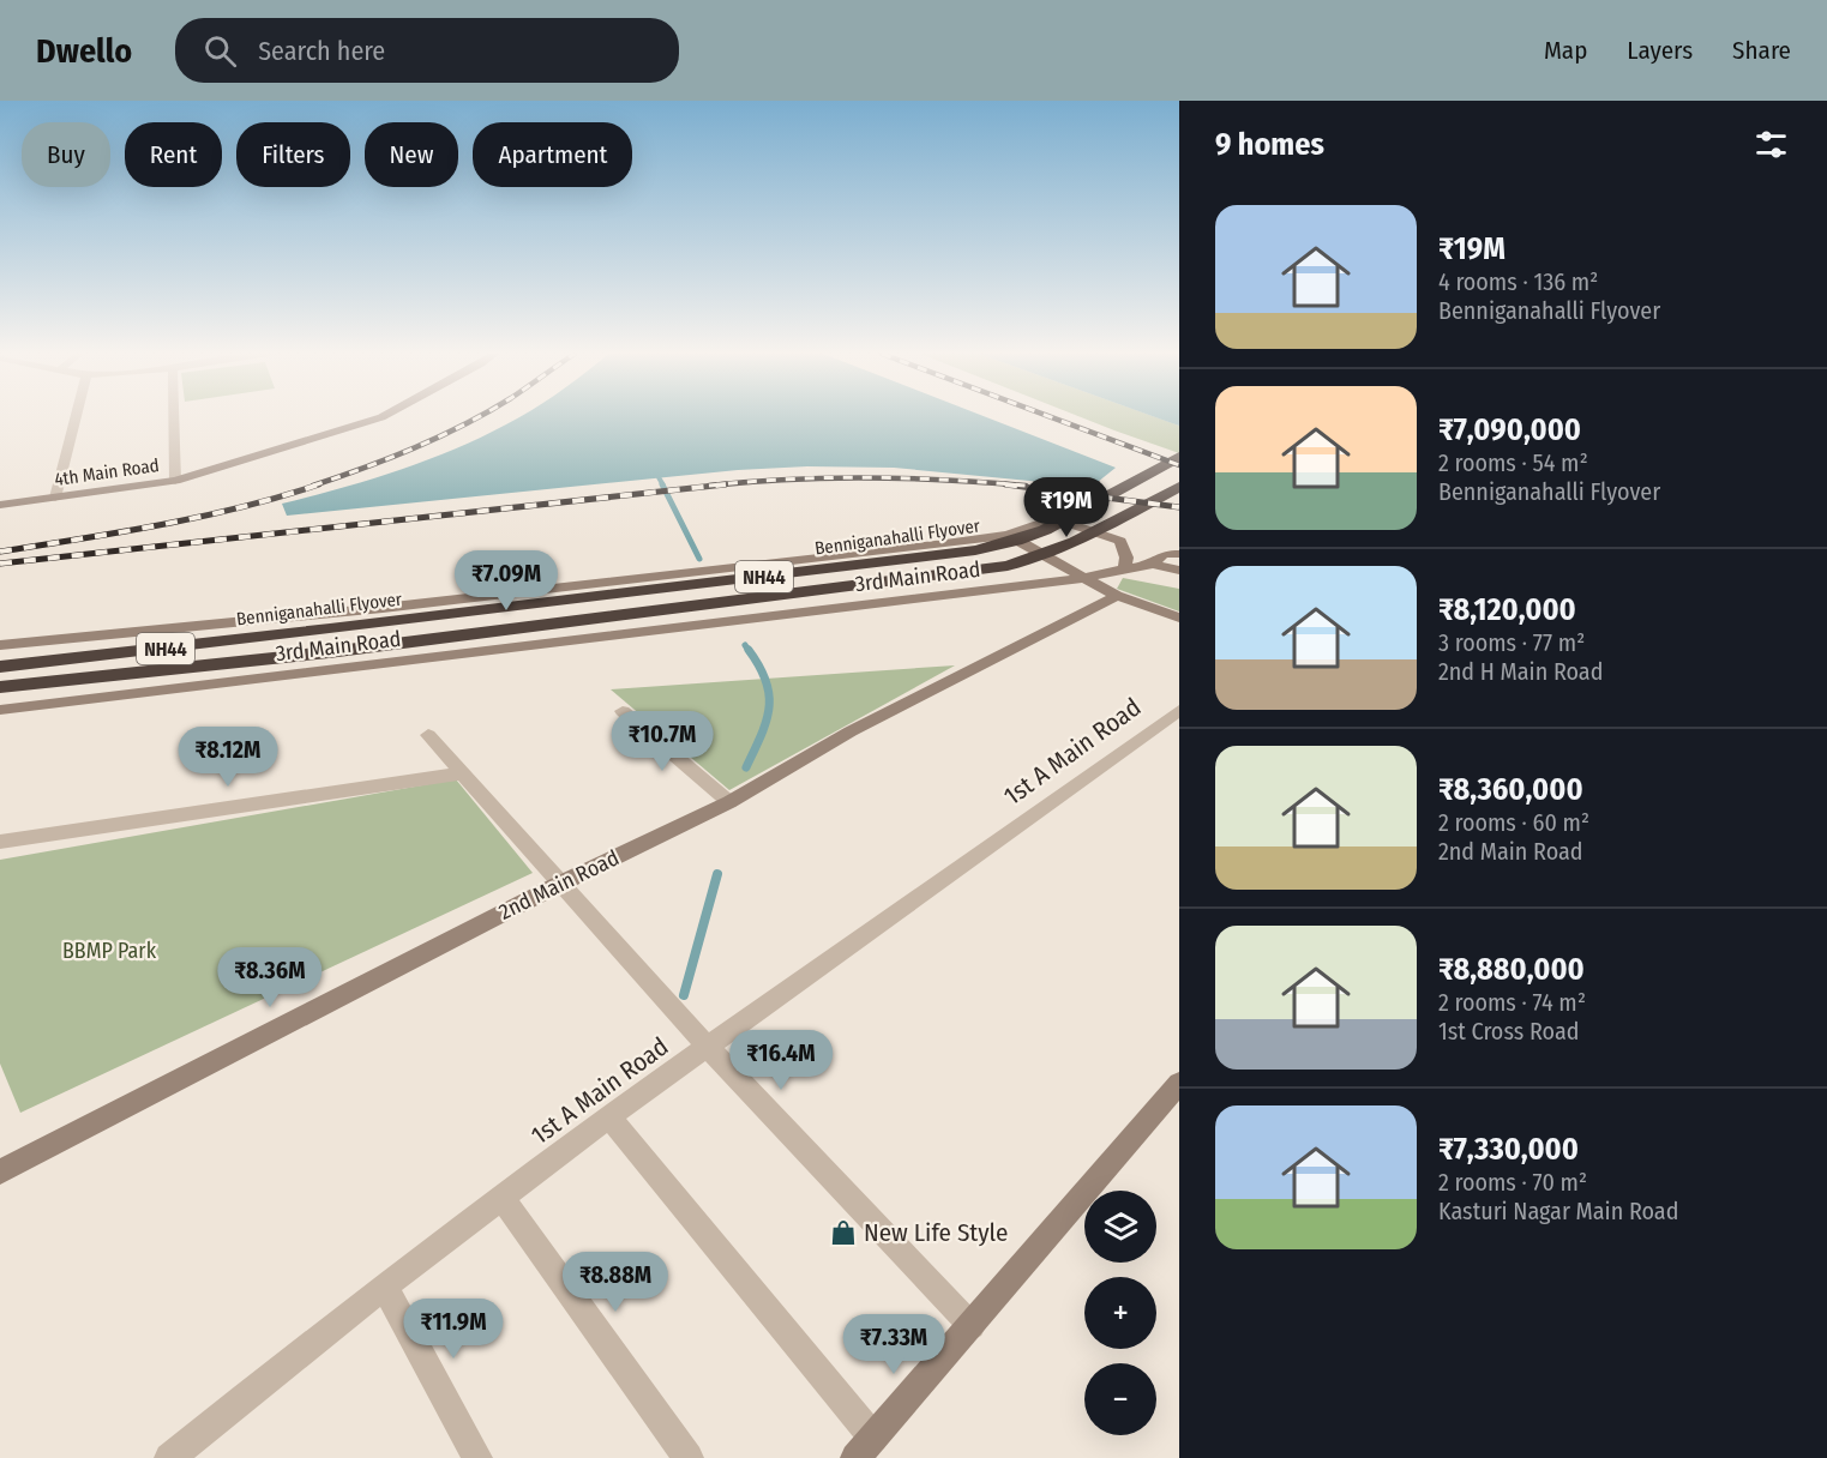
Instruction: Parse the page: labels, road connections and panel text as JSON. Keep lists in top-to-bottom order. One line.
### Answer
{"streets":{"highway":["Benniganahalli Flyover","NH44"],"street":["4th Main Road","3rd Main Road","1st A Main Road","2nd Main Road"]},"parks":["BBMP Park"],"places":{"shop":["New Life Style"]},"page":{"header":"Dwello","search":"Search here","nav":["Map","Layers","Share"],"heading":"9 homes","chip":["Buy","Rent","Filters","New","Apartment"],"list":[{"name":"₹19M","note":"4 rooms · 136 m² · Benniganahalli Flyover"},{"name":"₹7,090,000","note":"2 rooms · 54 m² · Benniganahalli Flyover"},{"name":"₹8,120,000","note":"3 rooms · 77 m² · 2nd H Main Road"},{"name":"₹8,360,000","note":"2 rooms · 60 m² · 2nd Main Road"},{"name":"₹8,880,000","note":"2 rooms · 74 m² · 1st Cross Road"},{"name":"₹7,330,000","note":"2 rooms · 70 m² · Kasturi Nagar Main Road"}],"price":["₹19M","₹7.09M","₹10.7M","₹8.12M","₹8.36M","₹16.4M","₹8.88M","₹11.9M","₹7.33M"],"map_buttons":["+","−"]}}
